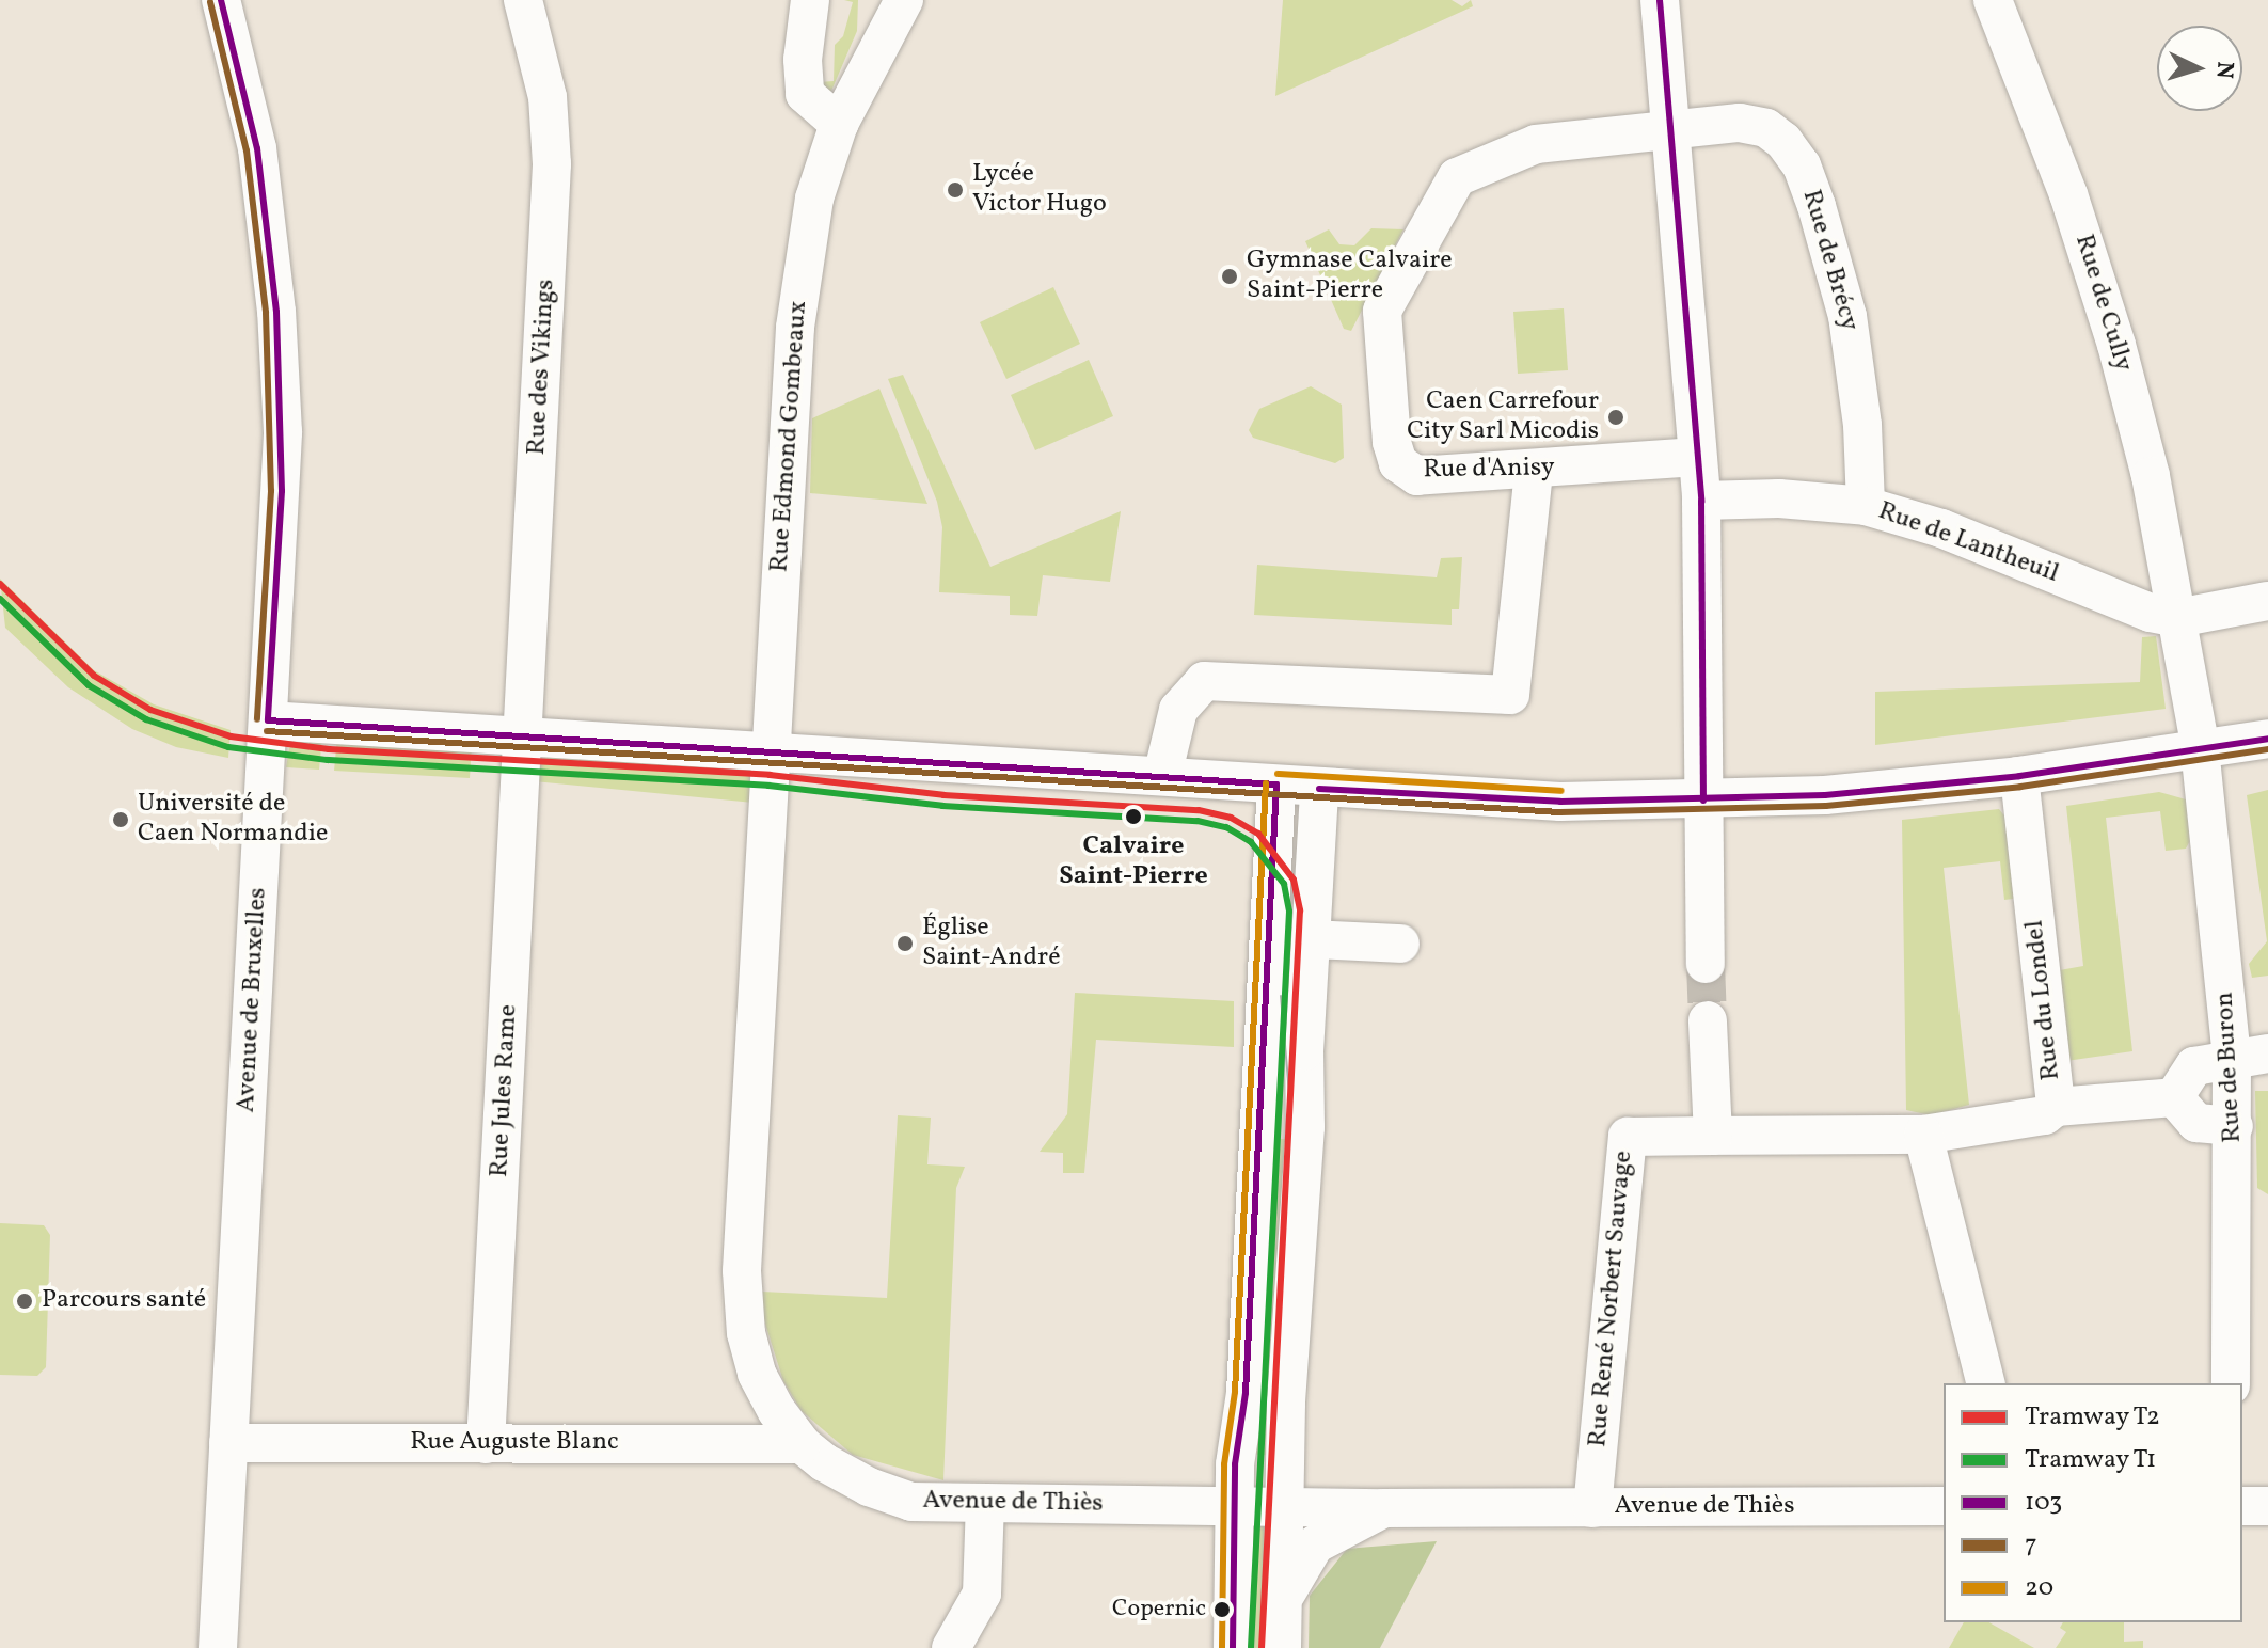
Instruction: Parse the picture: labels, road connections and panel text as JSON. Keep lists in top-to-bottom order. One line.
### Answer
{"streets":{"street":["Rue de Brécy","Rue de Cully","Rue des Vikings","Rue Edmond Gombeaux","Rue d'Anisy","Rue de Lantheuil","Avenue de Bruxelles","Rue du Londel","Rue de Buron","Rue Jules Rame","Rue René Norbert Sauvage","Rue Auguste Blanc","Avenue de Thiès"]},"crossings":[["Rue de Brécy","Rue d'Anisy"],["Rue de Brécy","Rue de Lantheuil"],["Rue de Cully","Rue de Lantheuil"],["Rue de Cully","Rue de Buron"],["Rue des Vikings","Rue Jules Rame"],["Rue Edmond Gombeaux","Avenue de Thiès"],["Avenue de Bruxelles","Rue Auguste Blanc"],["Rue Jules Rame","Rue Auguste Blanc"],["Rue René Norbert Sauvage","Avenue de Thiès"],["Rue Auguste Blanc","Avenue de Thiès"]],"places":["Lycée Victor Hugo","Gymnase Calvaire Saint-Pierre","Caen Carrefour City Sarl Micodis","Calvaire Saint-Pierre","Université de Caen Normandie","Église Saint-André","Parcours santé","Copernic"],"lines":["transit line 103","transit line 7","tram line T2","tram line T1","transit line 20"],"legend":["Tramway T2","Tramway T1","103","7","20"],"north":"right"}
